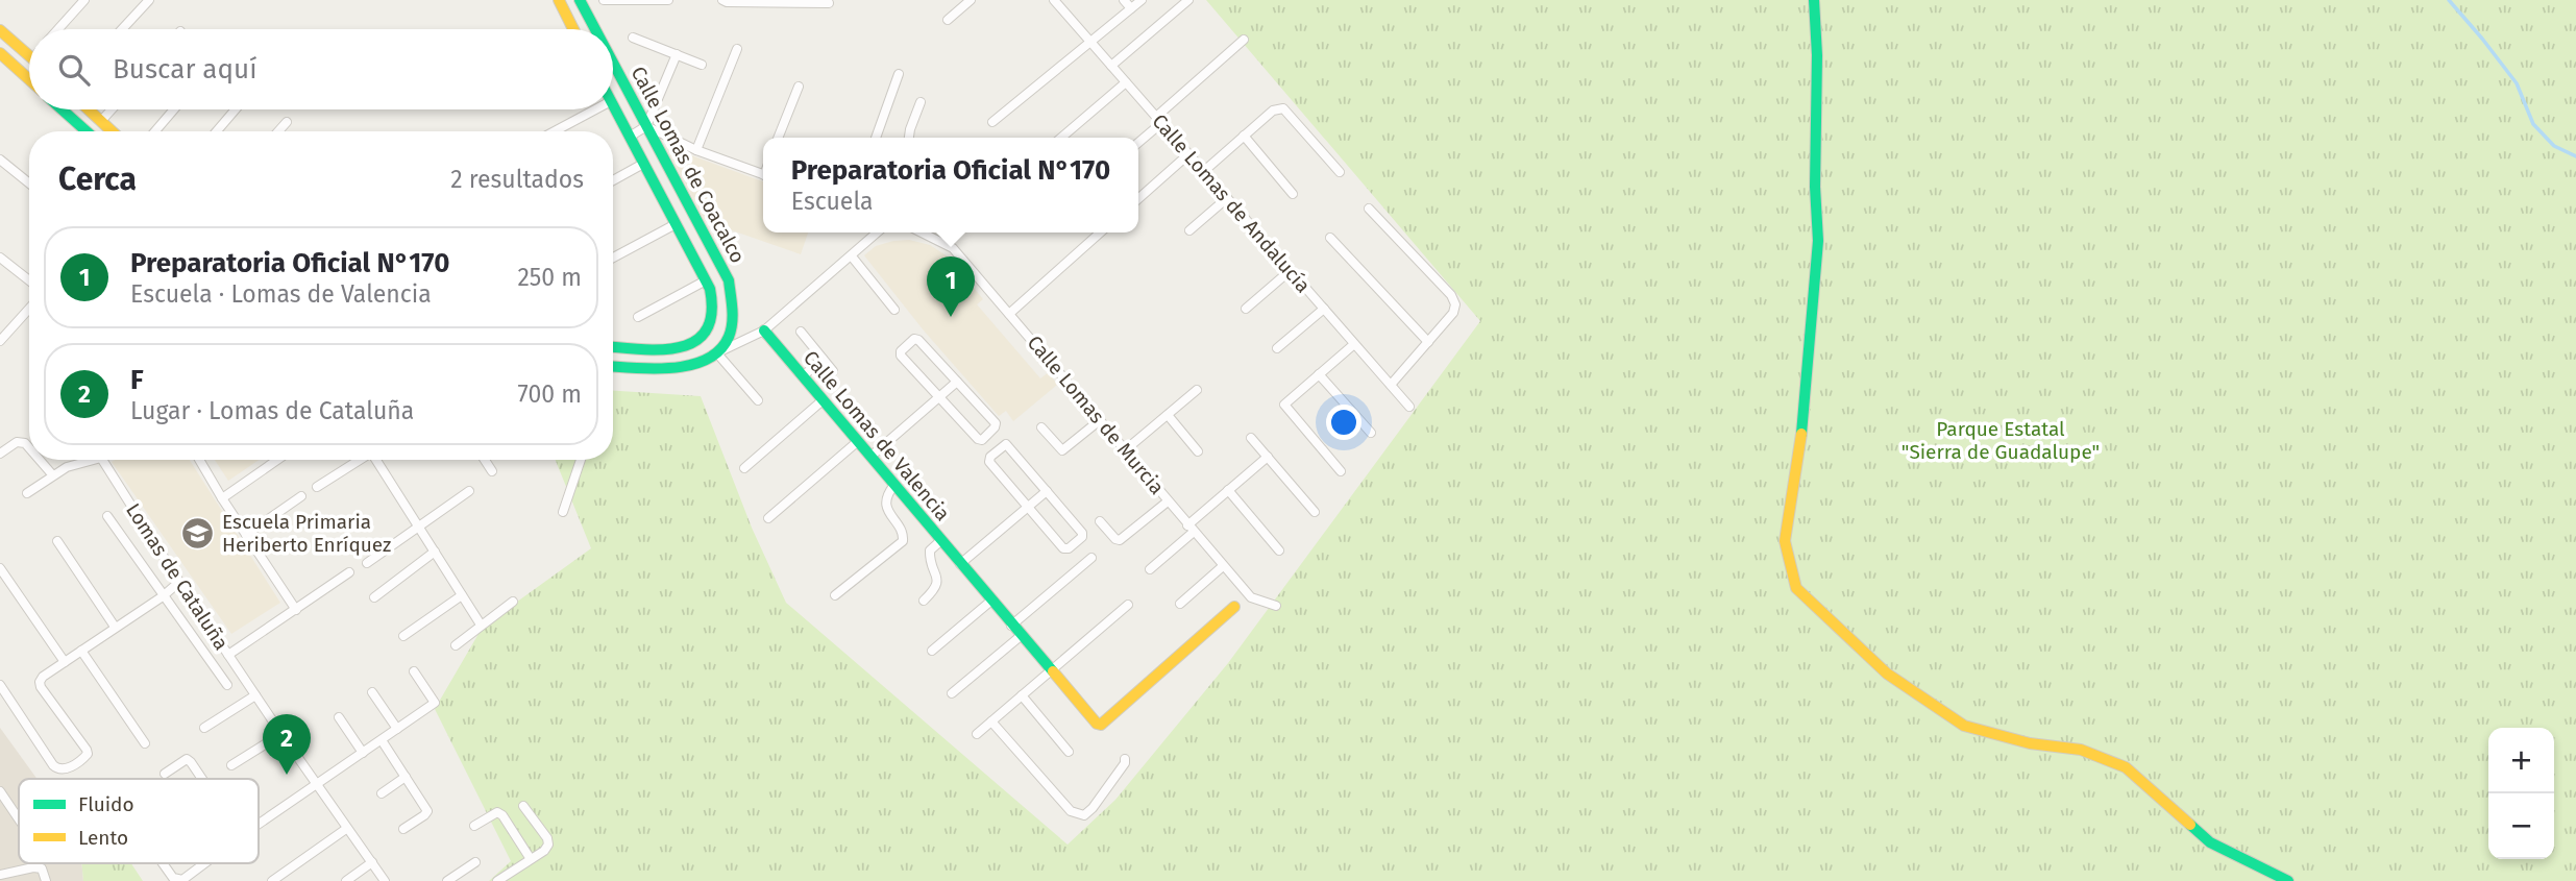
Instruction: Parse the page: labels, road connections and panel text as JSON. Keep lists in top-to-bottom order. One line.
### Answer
{"streets":{"street":["Calle Lomas de Coacalco","Calle Lomas de Andalucía","Calle Lomas de Murcia","Calle Lomas de Valencia","Lomas de Cataluña"]},"parks":["Parque Estatal \"Sierra de Guadalupe\""],"places":{"school or university":["Escuela Primaria Heriberto Enríquez"]},"legend":["Fluido","Lento"],"page":{"search":"Buscar aquí","heading":["Cerca","2 resultados"],"popup":["Preparatoria Oficial N°170","Escuela"],"list":[{"mark":"1","name":"Preparatoria Oficial N°170","note":"Escuela · Lomas de Valencia","value":"250 m"},{"mark":"2","name":"F","note":"Lugar · Lomas de Cataluña","value":"700 m"}],"pins":["1","2"],"map_buttons":["+","−"]}}
